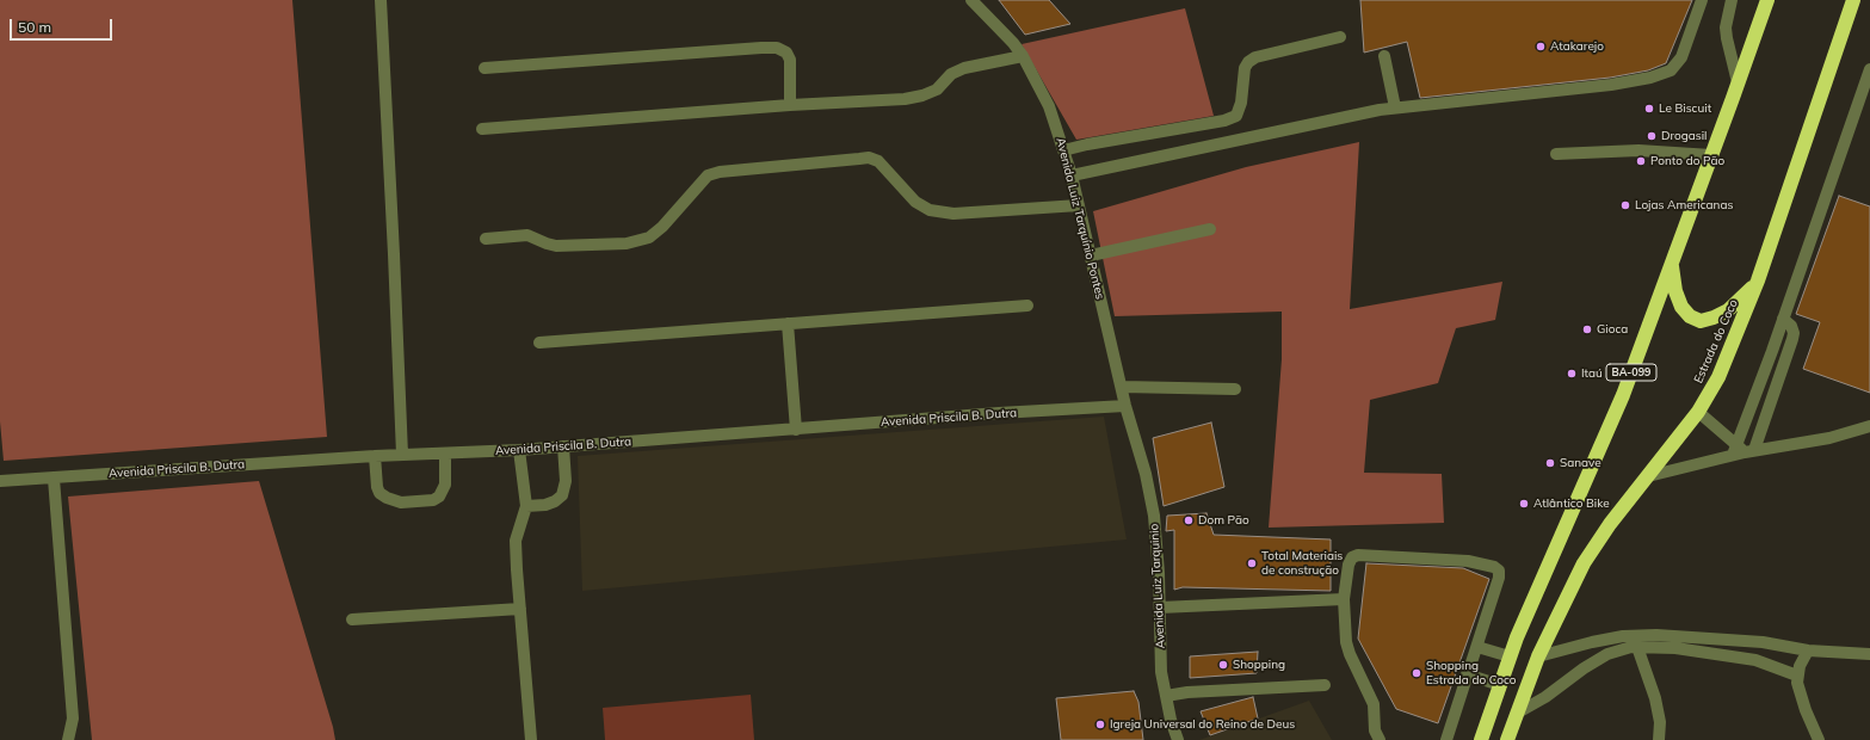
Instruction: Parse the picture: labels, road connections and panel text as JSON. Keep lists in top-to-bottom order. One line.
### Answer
{"streets":{"highway":["Estrada do Coco","BA-099"],"street":["Avenida Luiz Tarquínio Pontes","Avenida Priscila B. Dutra","Avenida Luiz Tarquinio"]},"crossings":[["Avenida Luiz Tarquínio Pontes","Avenida Priscila B. Dutra"],["Avenida Luiz Tarquínio Pontes","Avenida Luiz Tarquinio"],["Avenida Priscila B. Dutra","Avenida Luiz Tarquinio"]],"places":["Atakarejo","Le Biscuit","Drogasil","Ponto do Pão","Lojas Americanas","Gioca","Itaú","Sanave","Atlântico Bike","Dom Pão","Total Materiais de construção","Shopping","Shopping Estrada do Coco","Igreja Universal do Reino de Deus"],"scale_bar":"50 m"}
